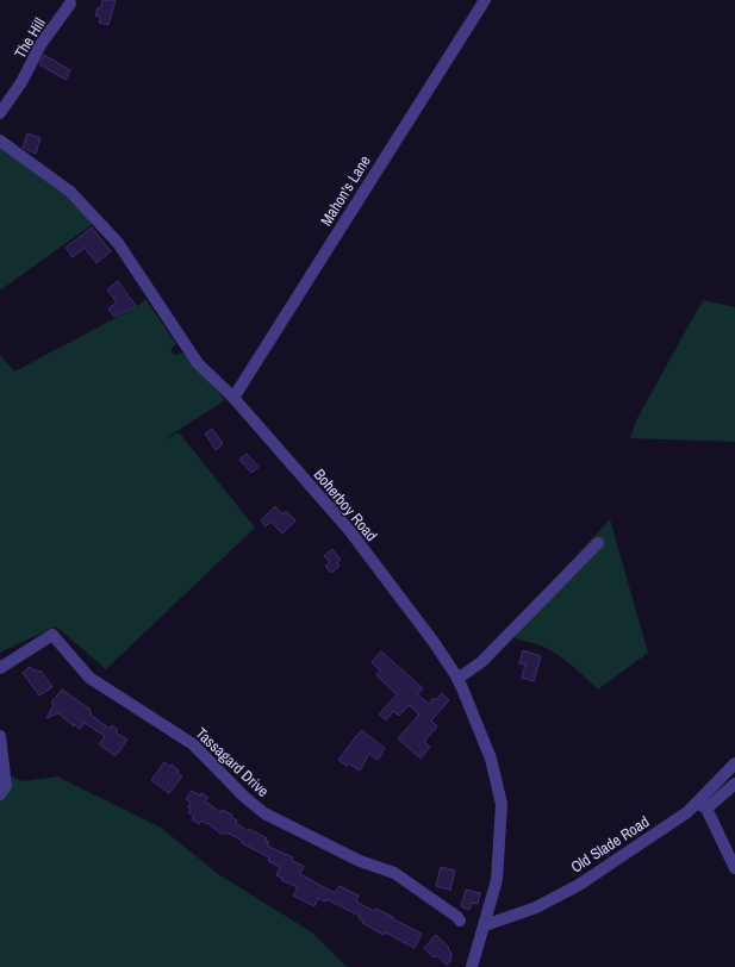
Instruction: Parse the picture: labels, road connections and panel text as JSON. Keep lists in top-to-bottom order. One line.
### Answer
{"streets":{"street":["The Hill","Mahon's Lane","Boherboy Road","Tassagard Drive","Old Slade Road"]},"crossings":[["Mahon's Lane","Boherboy Road"],["Boherboy Road","Old Slade Road"]]}
